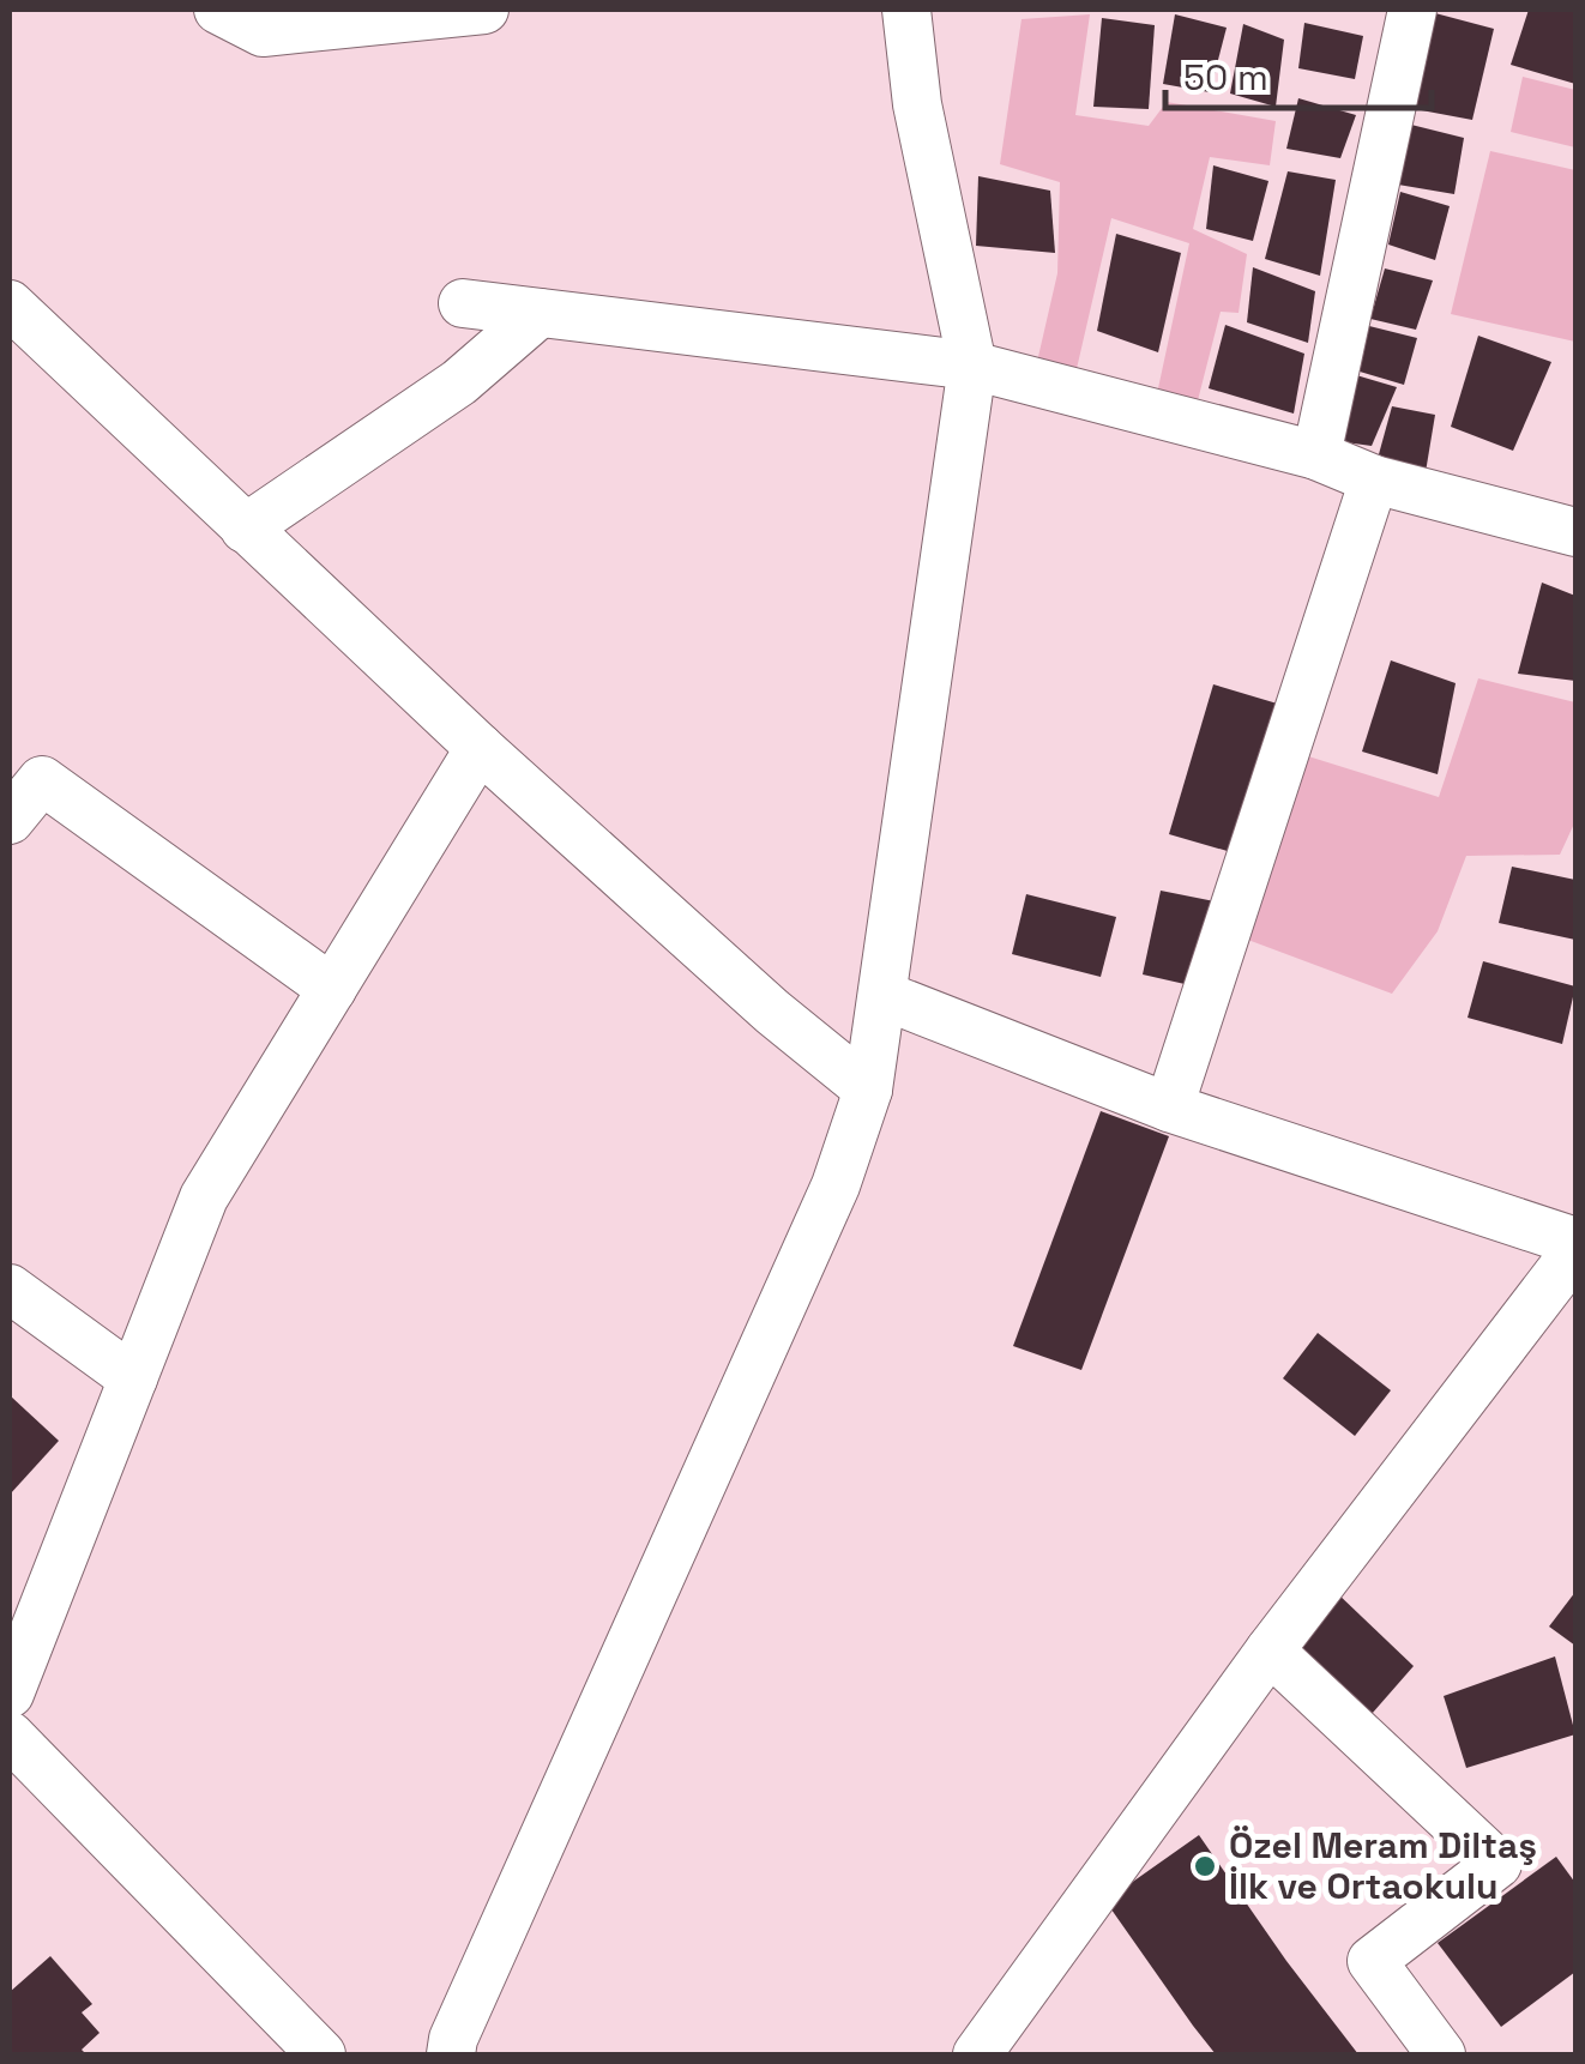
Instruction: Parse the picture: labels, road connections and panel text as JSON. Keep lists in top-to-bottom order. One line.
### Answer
{"places":["Özel Meram Diltaş İlk ve Ortaokulu"],"scale_bar":"50 m"}
